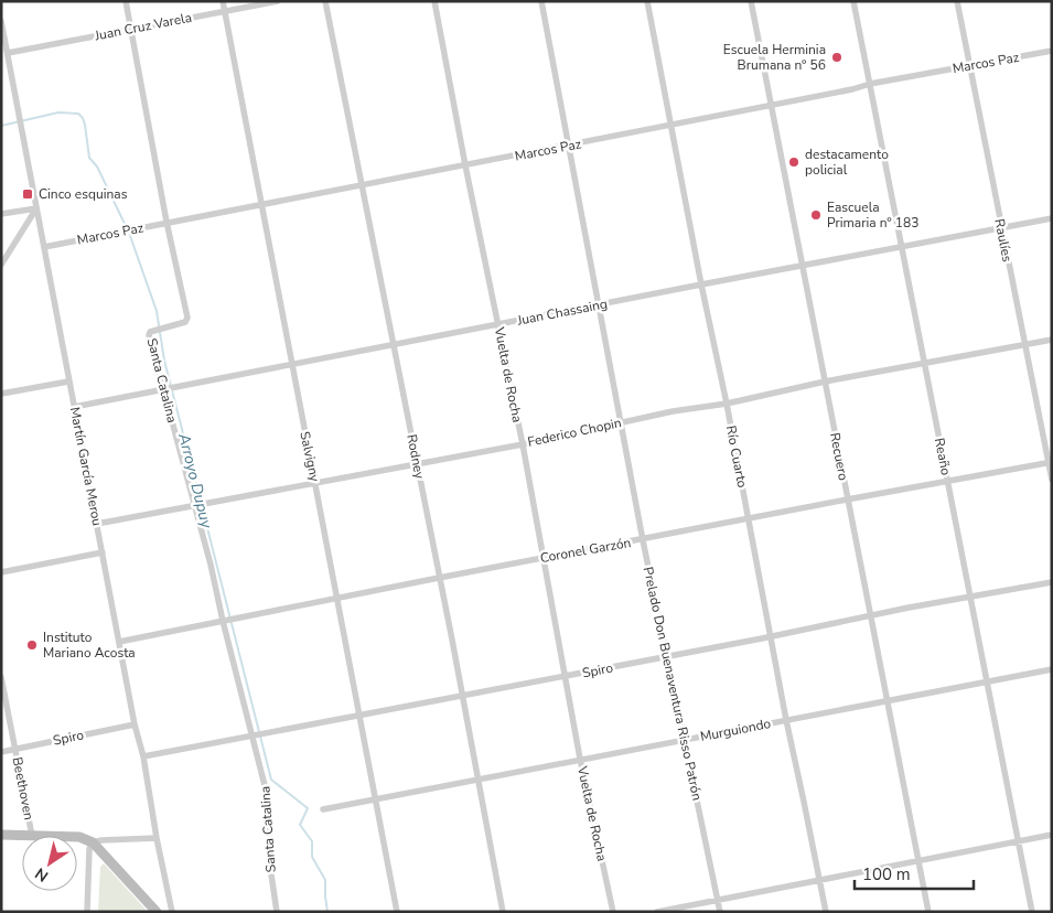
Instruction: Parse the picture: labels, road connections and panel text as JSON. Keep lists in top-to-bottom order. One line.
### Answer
{"streets":{"street":["Juan Cruz Varela","Marcos Paz","Raulíes","Juan Chassaing","Vuelta de Rocha","Santa Catalina","Federico Chopin","Salvigny","Rodney","Río Cuarto","Recuero","Reaño","Martín García Merou","Coronel Garzón","Spiro","Prelado Don Buenaventura Risso Patrón","Murguiondo","Beethoven"]},"crossings":[["Juan Cruz Varela","Santa Catalina"],["Juan Cruz Varela","Salvigny"],["Juan Cruz Varela","Martín García Merou"],["Marcos Paz","Raulíes"],["Marcos Paz","Vuelta de Rocha"],["Marcos Paz","Santa Catalina"],["Marcos Paz","Salvigny"],["Marcos Paz","Rodney"],["Marcos Paz","Río Cuarto"],["Marcos Paz","Recuero"],["Marcos Paz","Reaño"],["Marcos Paz","Martín García Merou"],["Marcos Paz","Prelado Don Buenaventura Risso Patrón"],["Raulíes","Juan Chassaing"],["Raulíes","Federico Chopin"],["Raulíes","Coronel Garzón"],["Juan Chassaing","Vuelta de Rocha"],["Juan Chassaing","Santa Catalina"],["Juan Chassaing","Salvigny"],["Juan Chassaing","Rodney"],["Juan Chassaing","Río Cuarto"],["Juan Chassaing","Recuero"],["Juan Chassaing","Reaño"],["Juan Chassaing","Martín García Merou"],["Juan Chassaing","Prelado Don Buenaventura Risso Patrón"],["Vuelta de Rocha","Federico Chopin"],["Vuelta de Rocha","Coronel Garzón"],["Vuelta de Rocha","Spiro"],["Vuelta de Rocha","Murguiondo"],["Santa Catalina","Federico Chopin"],["Santa Catalina","Coronel Garzón"],["Santa Catalina","Spiro"],["Federico Chopin","Salvigny"],["Federico Chopin","Rodney"],["Federico Chopin","Río Cuarto"],["Federico Chopin","Recuero"],["Federico Chopin","Reaño"],["Federico Chopin","Martín García Merou"],["Federico Chopin","Prelado Don Buenaventura Risso Patrón"],["Salvigny","Coronel Garzón"],["Salvigny","Spiro"],["Salvigny","Murguiondo"],["Rodney","Coronel Garzón"],["Rodney","Spiro"],["Rodney","Murguiondo"],["Río Cuarto","Coronel Garzón"],["Río Cuarto","Spiro"],["Río Cuarto","Murguiondo"],["Recuero","Coronel Garzón"],["Recuero","Spiro"],["Recuero","Murguiondo"],["Reaño","Coronel Garzón"],["Reaño","Spiro"],["Reaño","Murguiondo"],["Martín García Merou","Coronel Garzón"],["Martín García Merou","Spiro"],["Coronel Garzón","Prelado Don Buenaventura Risso Patrón"],["Spiro","Prelado Don Buenaventura Risso Patrón"],["Spiro","Beethoven"],["Prelado Don Buenaventura Risso Patrón","Murguiondo"]],"water":["Arroyo Dupuy"],"places":{"other":["Escuela Herminia Brumana n° 56","destacamento policial","Eascuela Primaria n° 183","Instituto Mariano Acosta"],"transit":["Cinco esquinas"]},"scale_bar":"100 m","north":"bottom left"}
